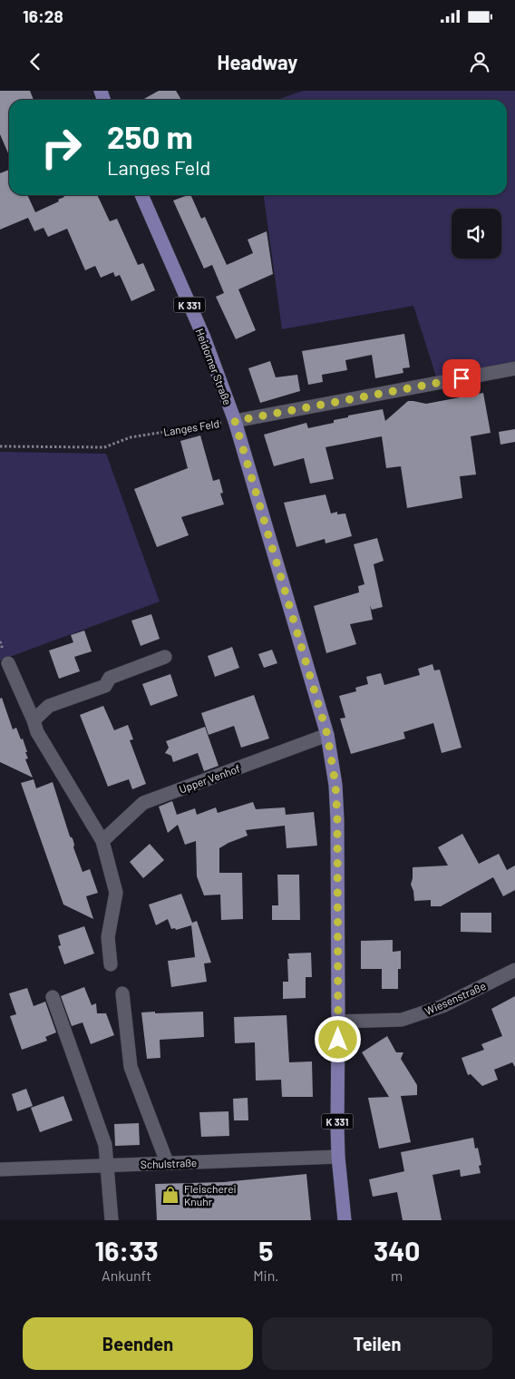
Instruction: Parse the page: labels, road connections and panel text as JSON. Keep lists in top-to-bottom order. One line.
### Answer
{"streets":{"main road":["K 331","Heidorner Straße"],"street":["Langes Feld","Upper Venhof","Wiesenstraße","Schulstraße"]},"crossings":[["Heidorner Straße","Langes Feld"],["Heidorner Straße","Upper Venhof"],["Heidorner Straße","Wiesenstraße"],["Heidorner Straße","Schulstraße"]],"places":{"shop":["Fleischerei Knuhr"]},"page":{"status":"16:28","header":"Headway","turn":["250 m","Langes Feld"],"eta":["16:33","Ankunft","5","Min.","340","m"],"buttons":["Beenden","Teilen"]}}
